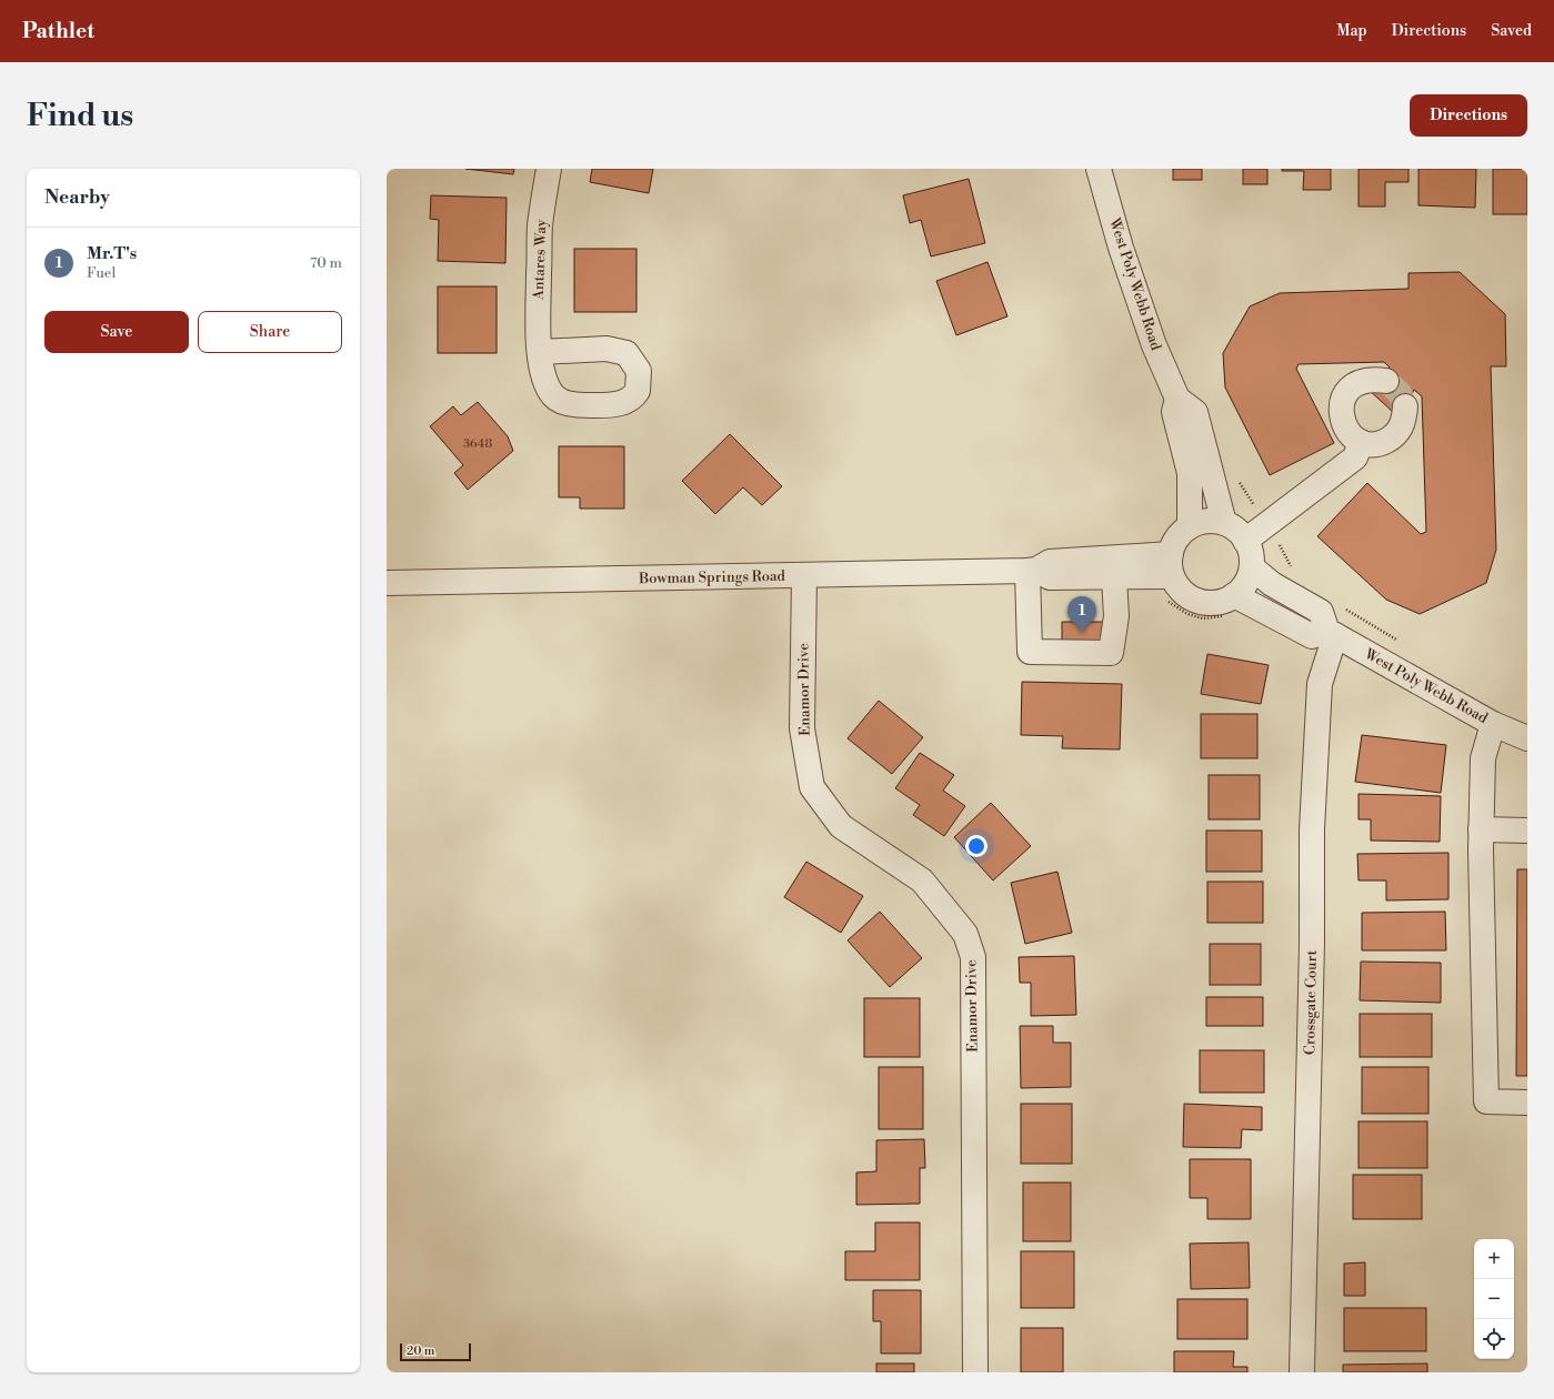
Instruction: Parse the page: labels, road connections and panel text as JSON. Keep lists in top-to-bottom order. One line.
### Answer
{"streets":{"street":["Antares Way","West Poly Webb Road","Bowman Springs Road","Enamor Drive","Crossgate Court"]},"crossings":[["West Poly Webb Road","Bowman Springs Road"],["West Poly Webb Road","Crossgate Court"],["Bowman Springs Road","Enamor Drive"]],"house_numbers":["3648"],"scale_bar":"20 m","page":{"header":"Pathlet","nav":["Map","Directions","Saved"],"buttons":["Directions",["Save","Share"]],"title":"Find us","heading":"Nearby","list":[{"mark":"1","name":"Mr.T's","note":"Fuel","value":"70 m"}],"pins":"1","map_buttons":["+","−"],"scale":"20 m"}}
